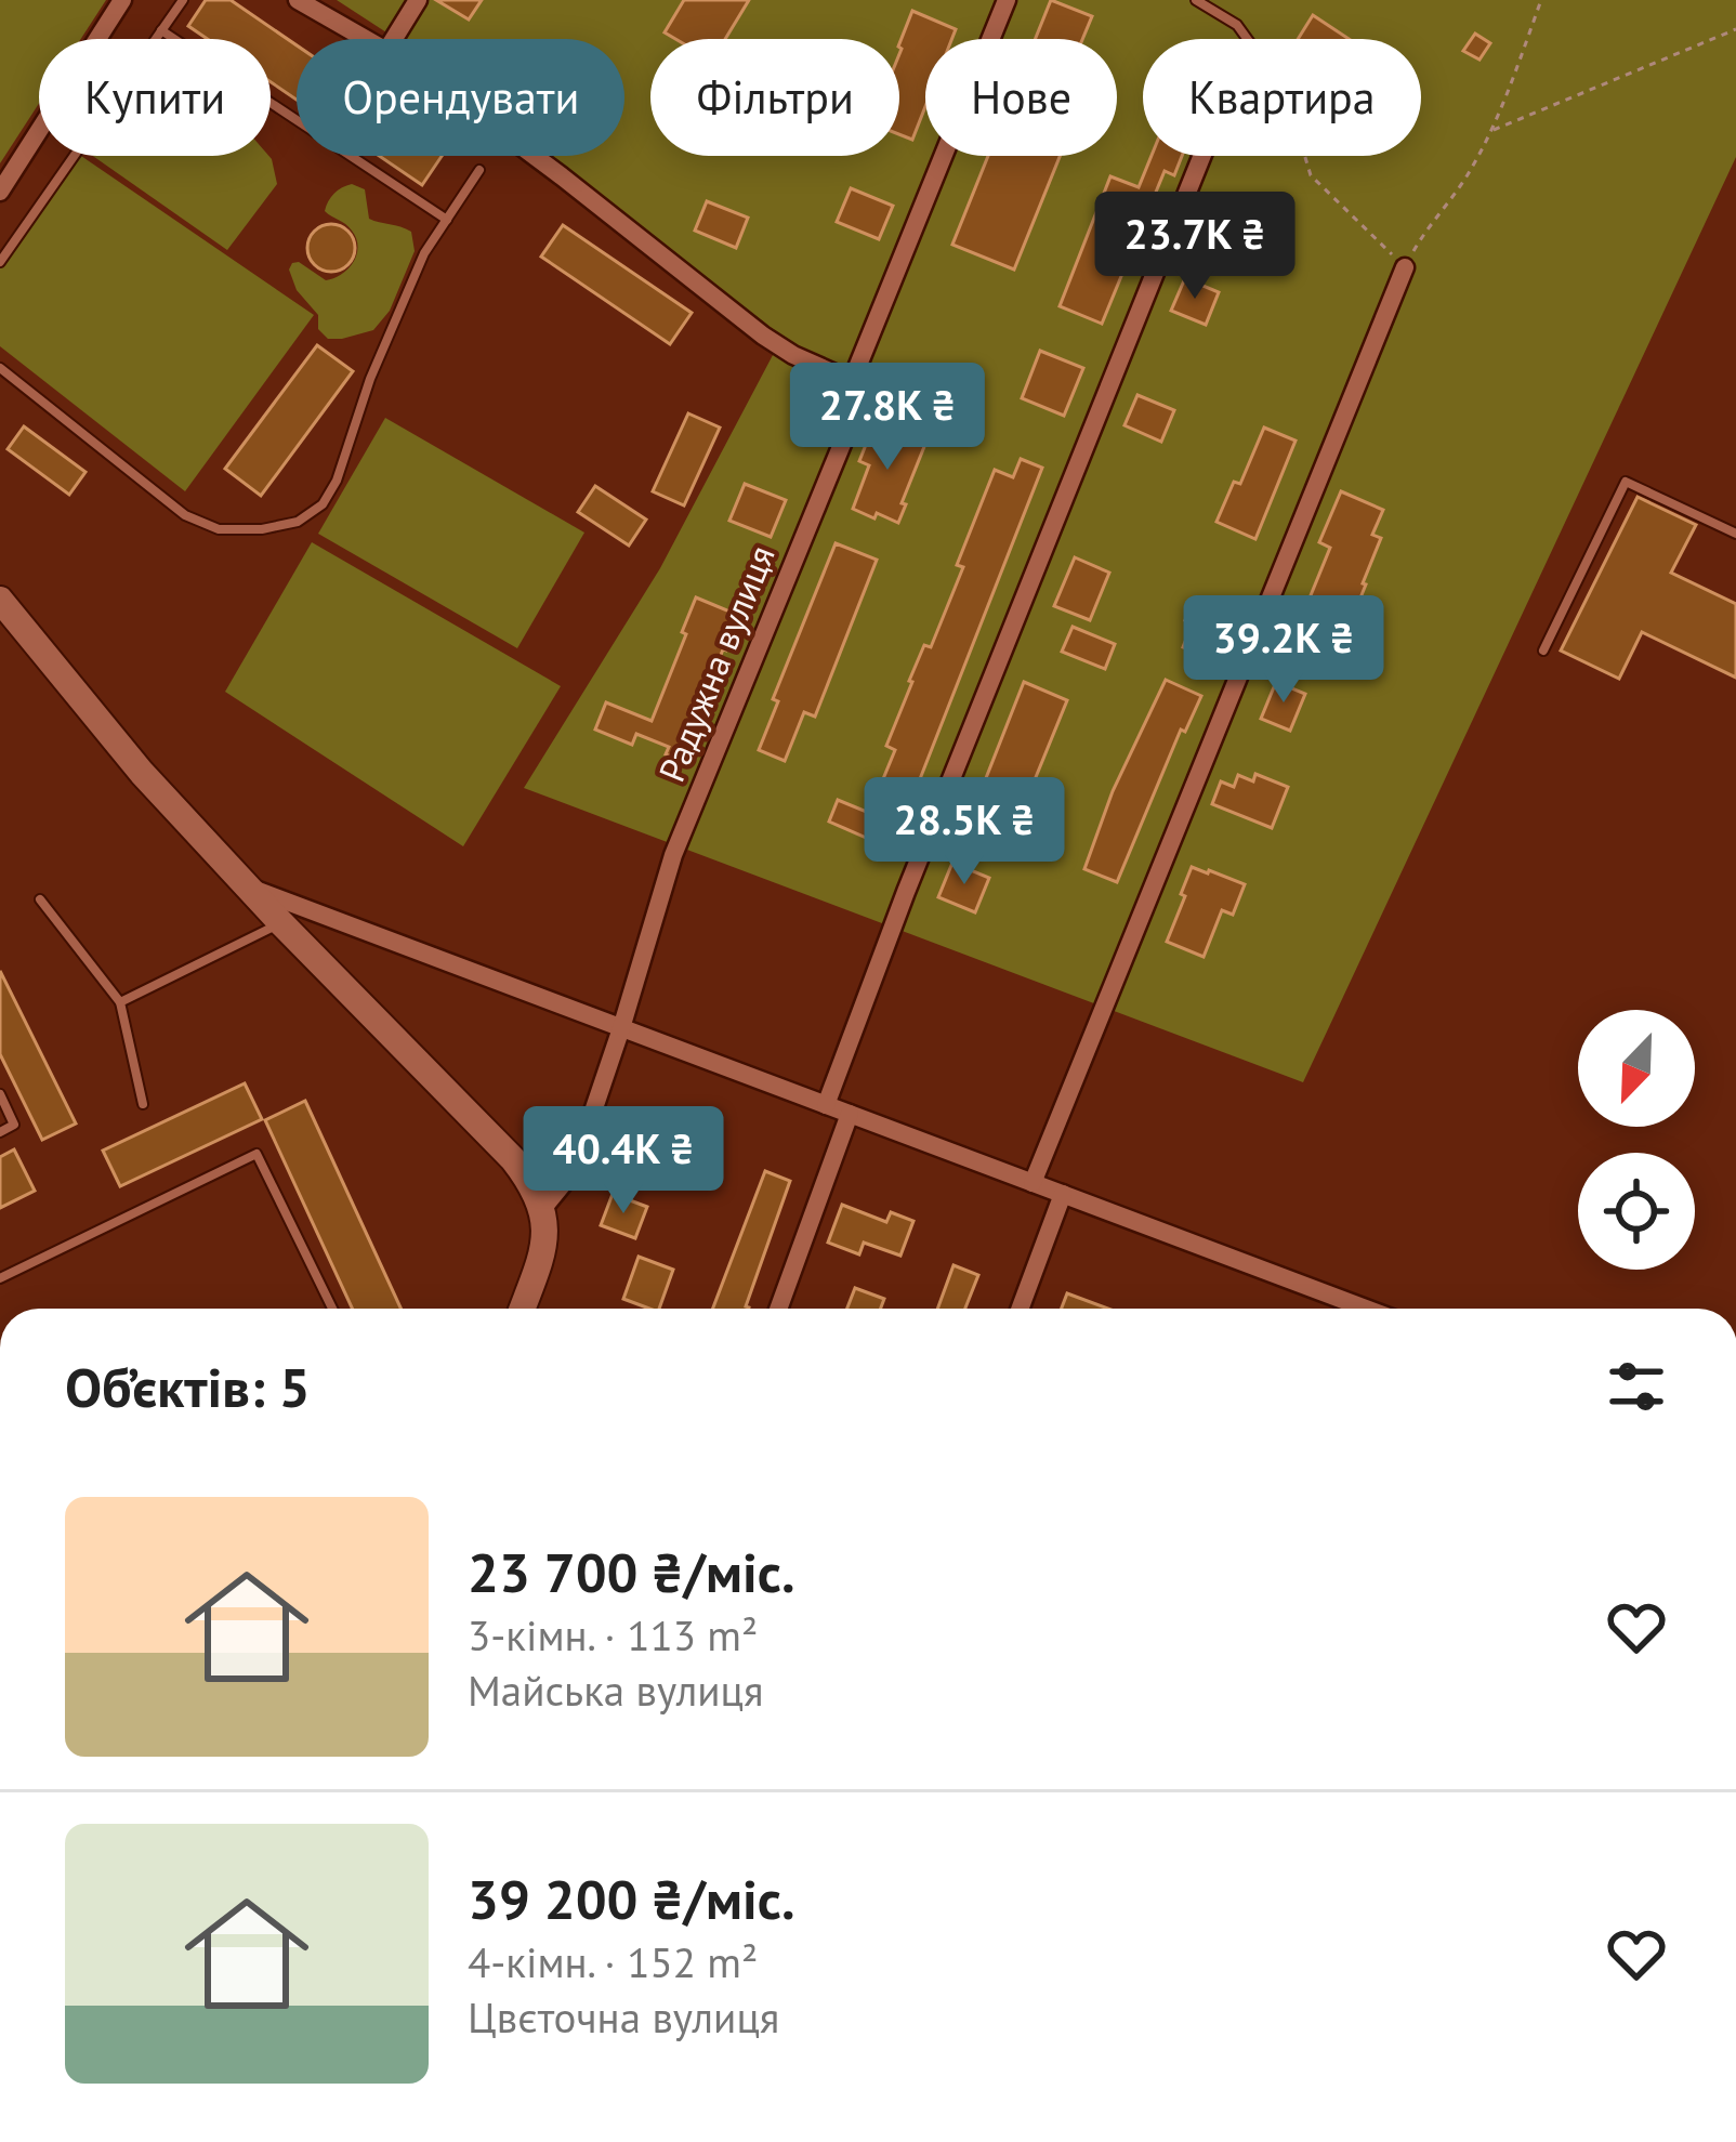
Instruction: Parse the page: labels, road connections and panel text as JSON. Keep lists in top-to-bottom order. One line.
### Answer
{"streets":{"street":["Радужна вулиця"]},"north":"bottom left","page":{"chip":["Купити","Орендувати","Фільтри","Нове","Квартира"],"price":["23.7K ₴","27.8K ₴","39.2K ₴","28.5K ₴","40.4K ₴"],"heading":"Об’єктів: 5","list":[{"name":"23 700 ₴/міс.","note":"3-кімн. · 113 m² · Майська вулиця"},{"name":"39 200 ₴/міс.","note":"4-кімн. · 152 m² · Цвєточна вулиця"}]}}
